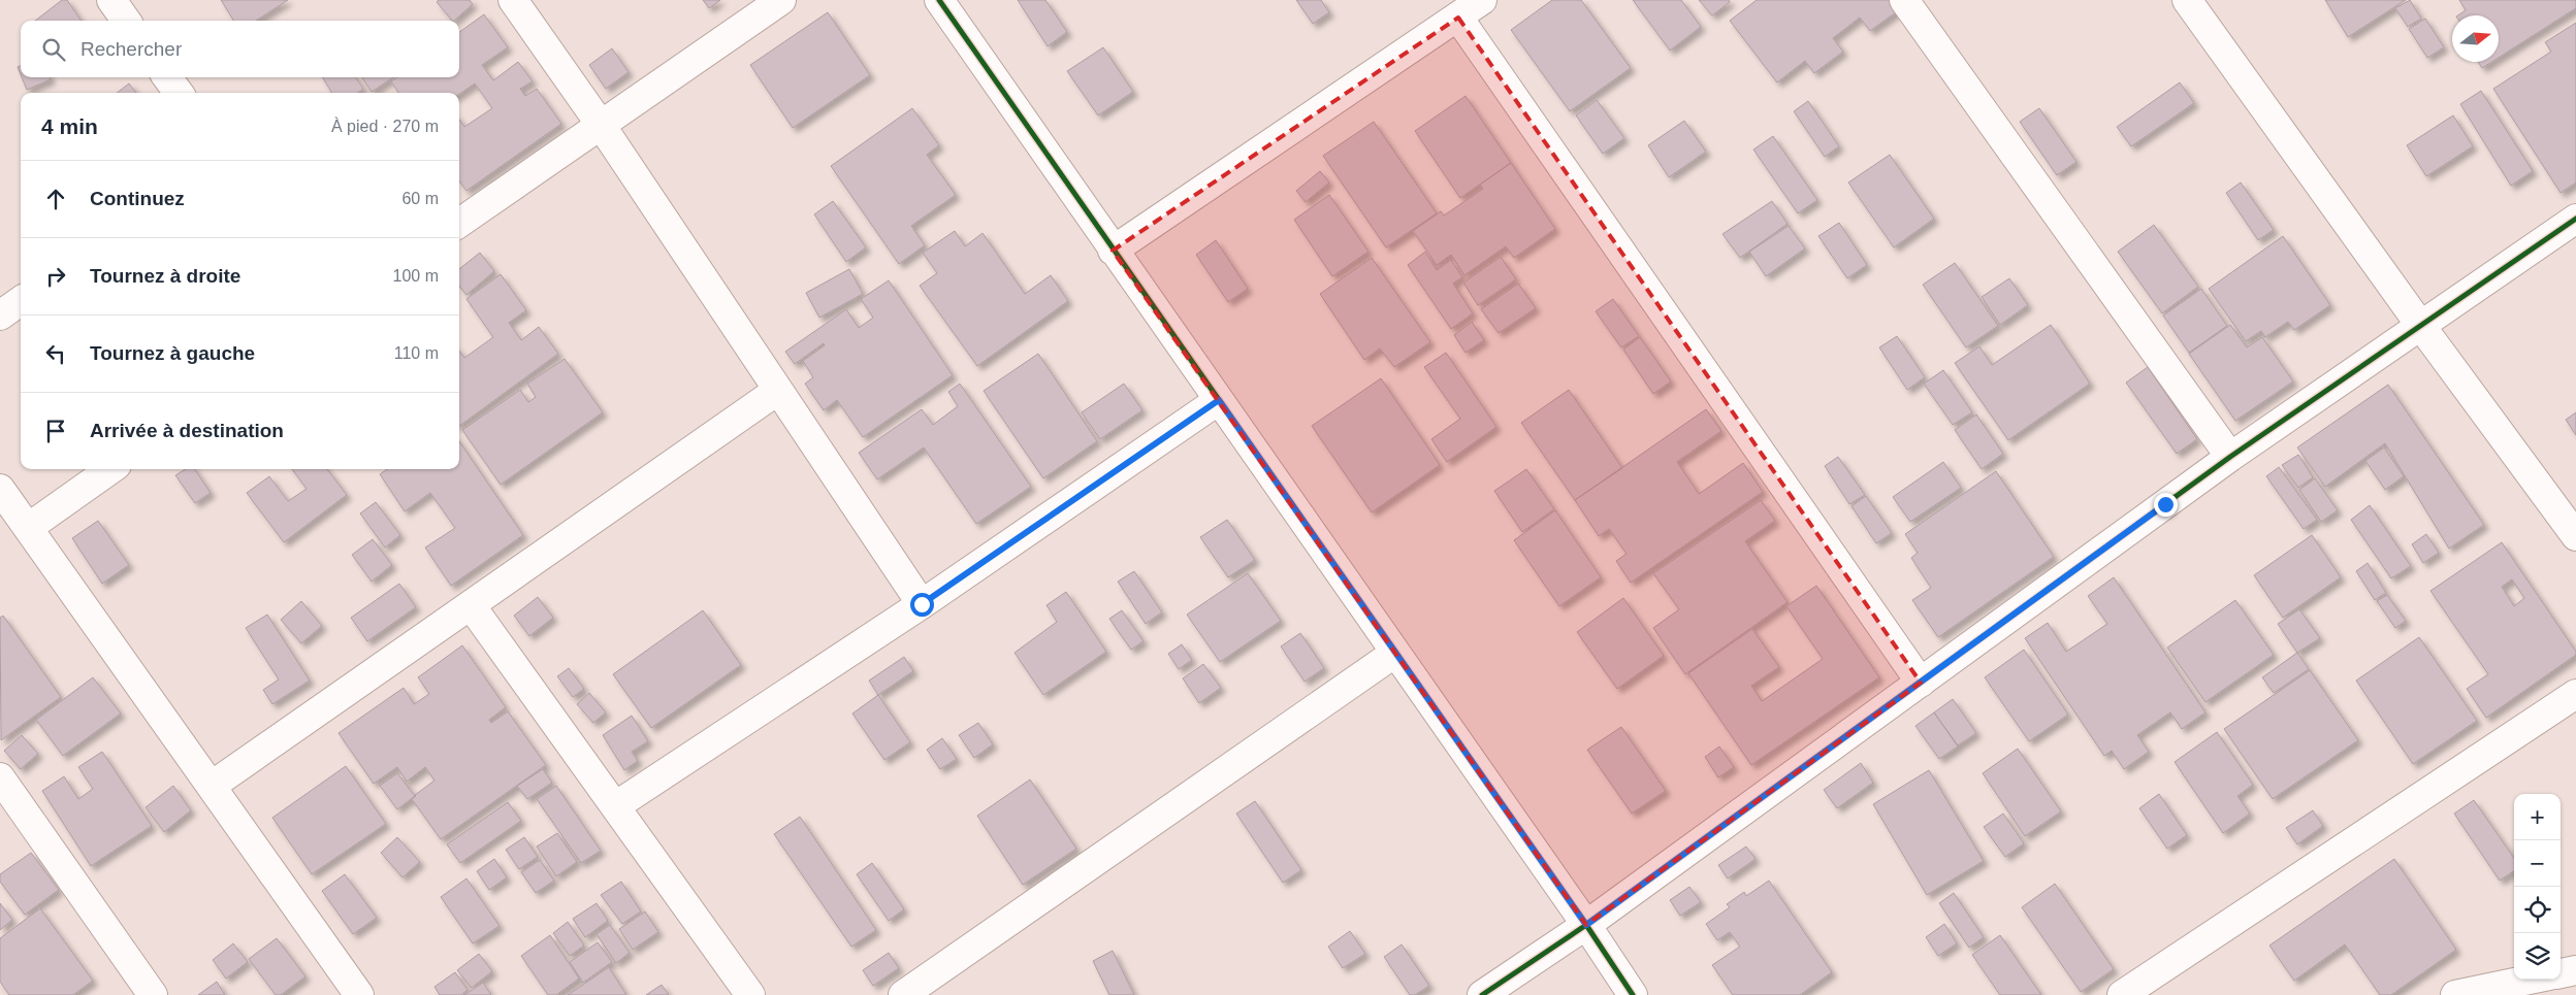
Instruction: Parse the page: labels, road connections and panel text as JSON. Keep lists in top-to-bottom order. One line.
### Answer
{"north":"right","page":{"search":"Rechercher","heading":["4 min","À pied · 270 m"],"list":[["Continuez","60 m"],["Tournez à droite","100 m"],["Tournez à gauche","110 m"],"Arrivée à destination"],"map_buttons":["+","−"]}}
